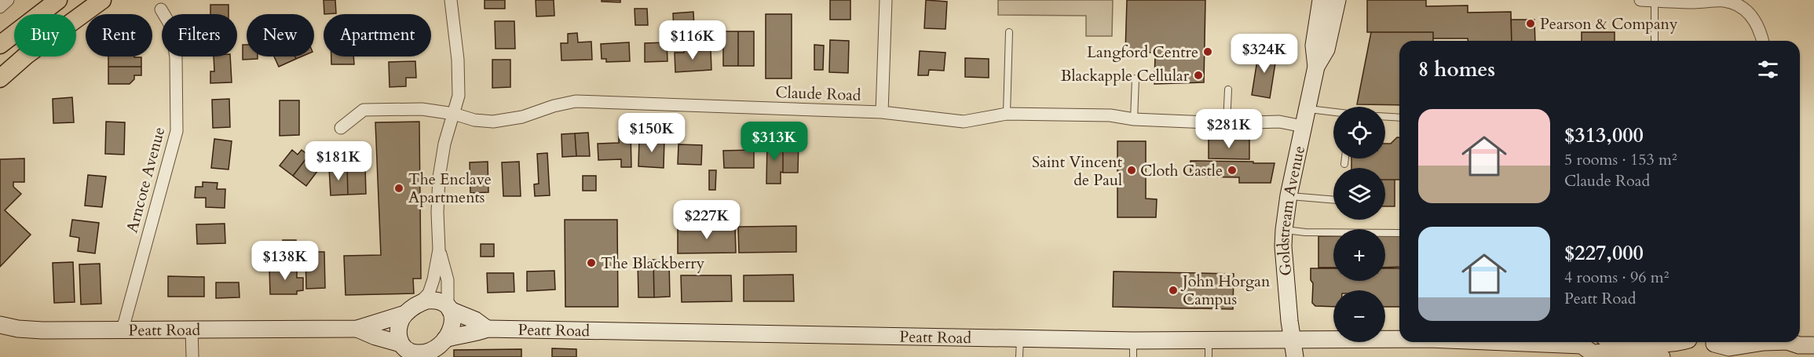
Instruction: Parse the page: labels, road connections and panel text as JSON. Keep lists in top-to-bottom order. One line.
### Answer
{"streets":{"street":["Claude Road","Arncote Avenue","Goldstream Avenue","Peatt Road"]},"crossings":[["Claude Road","Goldstream Avenue"],["Arncote Avenue","Peatt Road"],["Goldstream Avenue","Peatt Road"]],"places":["Pearson & Company","Langford Centre","Blackapple Cellular","Saint Vincent de Paul","Cloth Castle","The Enclave Apartments","The Blackberry","John Horgan Campus"],"page":{"chip":["Buy","Rent","Filters","New","Apartment"],"price":["$116K","$324K","$281K","$150K","$313K","$181K","$227K","$138K"],"heading":"8 homes","list":[{"name":"$313,000","note":"5 rooms · 153 m² · Claude Road"},{"name":"$227,000","note":"4 rooms · 96 m² · Peatt Road"}],"map_buttons":["+","−"]}}
